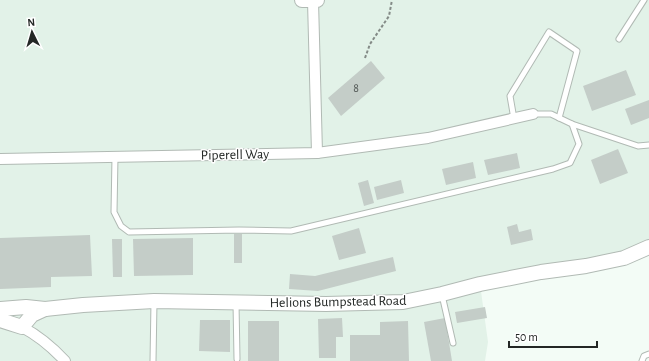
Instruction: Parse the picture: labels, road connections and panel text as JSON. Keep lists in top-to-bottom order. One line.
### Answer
{"streets":{"street":["Piperell Way","Helions Bumpstead Road"]},"house_numbers":["8"],"scale_bar":"50 m","north":"top"}
